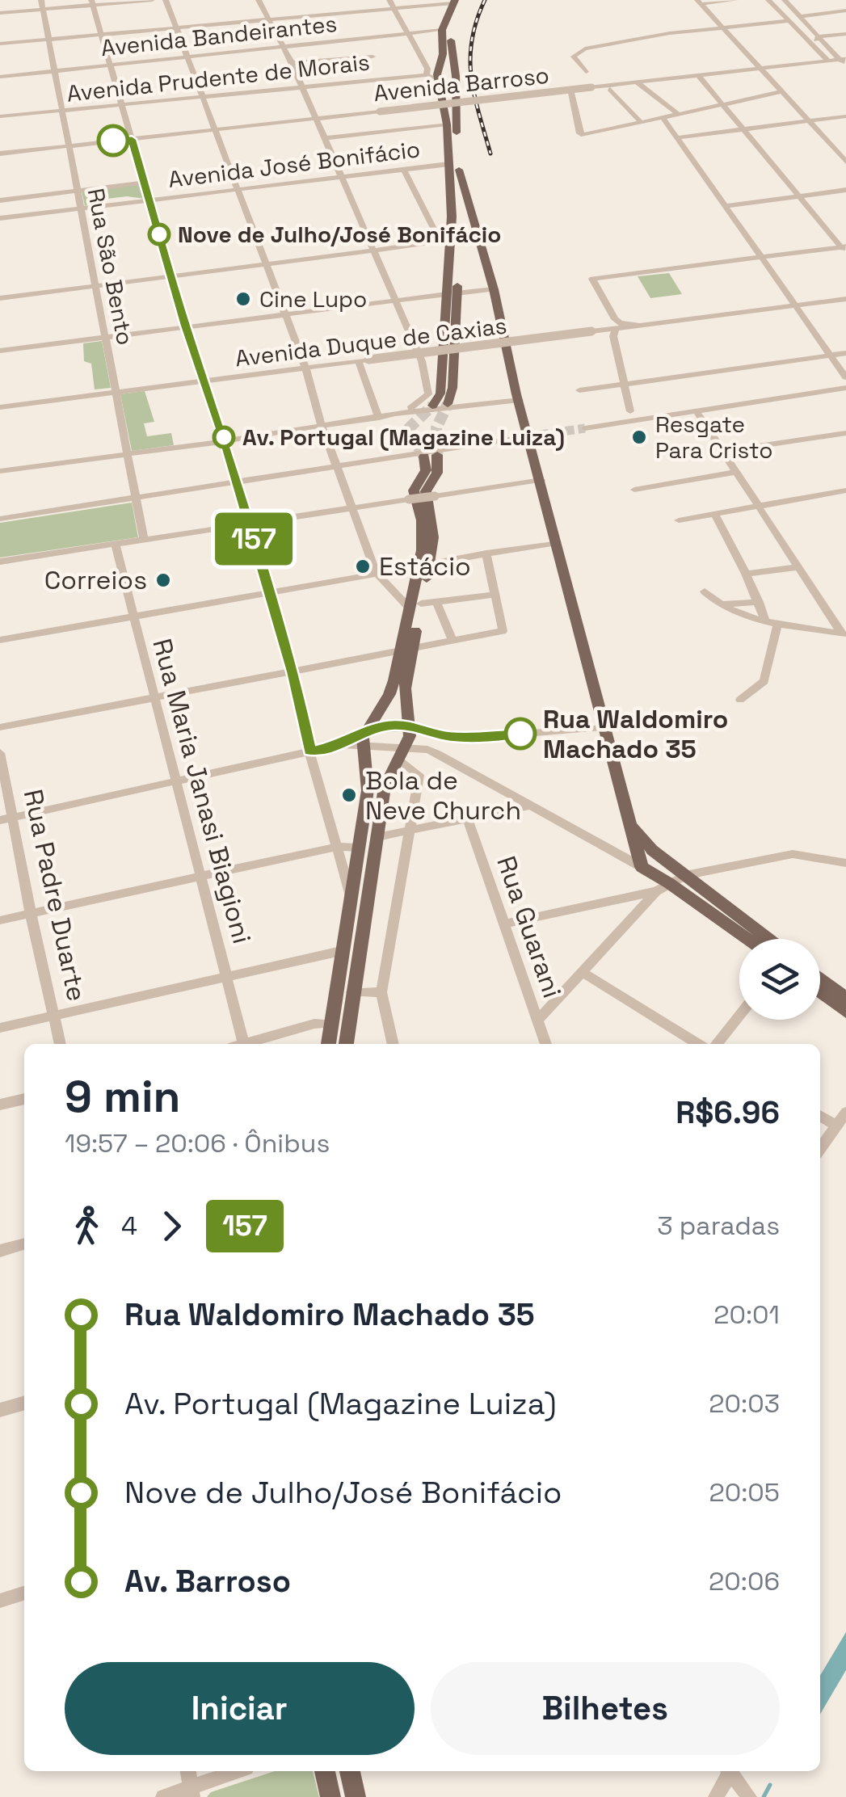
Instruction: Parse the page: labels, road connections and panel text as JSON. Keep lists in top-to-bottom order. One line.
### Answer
{"streets":{"street":["Avenida Bandeirantes","Avenida Prudente de Morais","Avenida Barroso","Avenida José Bonifácio","Rua São Bento","Avenida Duque de Caxias","Rua Maria Janasi Biagioni","Rua Padre Duarte","Rua Guarani"]},"crossings":[["Avenida Bandeirantes","Rua São Bento"],["Avenida Prudente de Morais","Rua São Bento"],["Avenida Barroso","Rua São Bento"],["Avenida José Bonifácio","Rua São Bento"],["Rua São Bento","Avenida Duque de Caxias"]],"places":["Nove de Julho/José Bonifácio","Cine Lupo","Av. Portugal (Magazine Luiza)","Resgate Para Cristo","Estácio","Correios","Rua Waldomiro Machado 35","Bola de Neve Church"],"lines":["bus line 157"],"page":{"on_map":"157","heading":["9 min","19:57 – 20:06 · Ônibus","R$6.96"],"legs":["4","157","3 paradas"],"list":[{"name":"Rua Waldomiro Machado 35","value":"20:01"},{"name":"Av. Portugal (Magazine Luiza)","value":"20:03"},{"name":"Nove de Julho/José Bonifácio","value":"20:05"},{"name":"Av. Barroso","value":"20:06"}],"buttons":["Iniciar","Bilhetes"]}}
